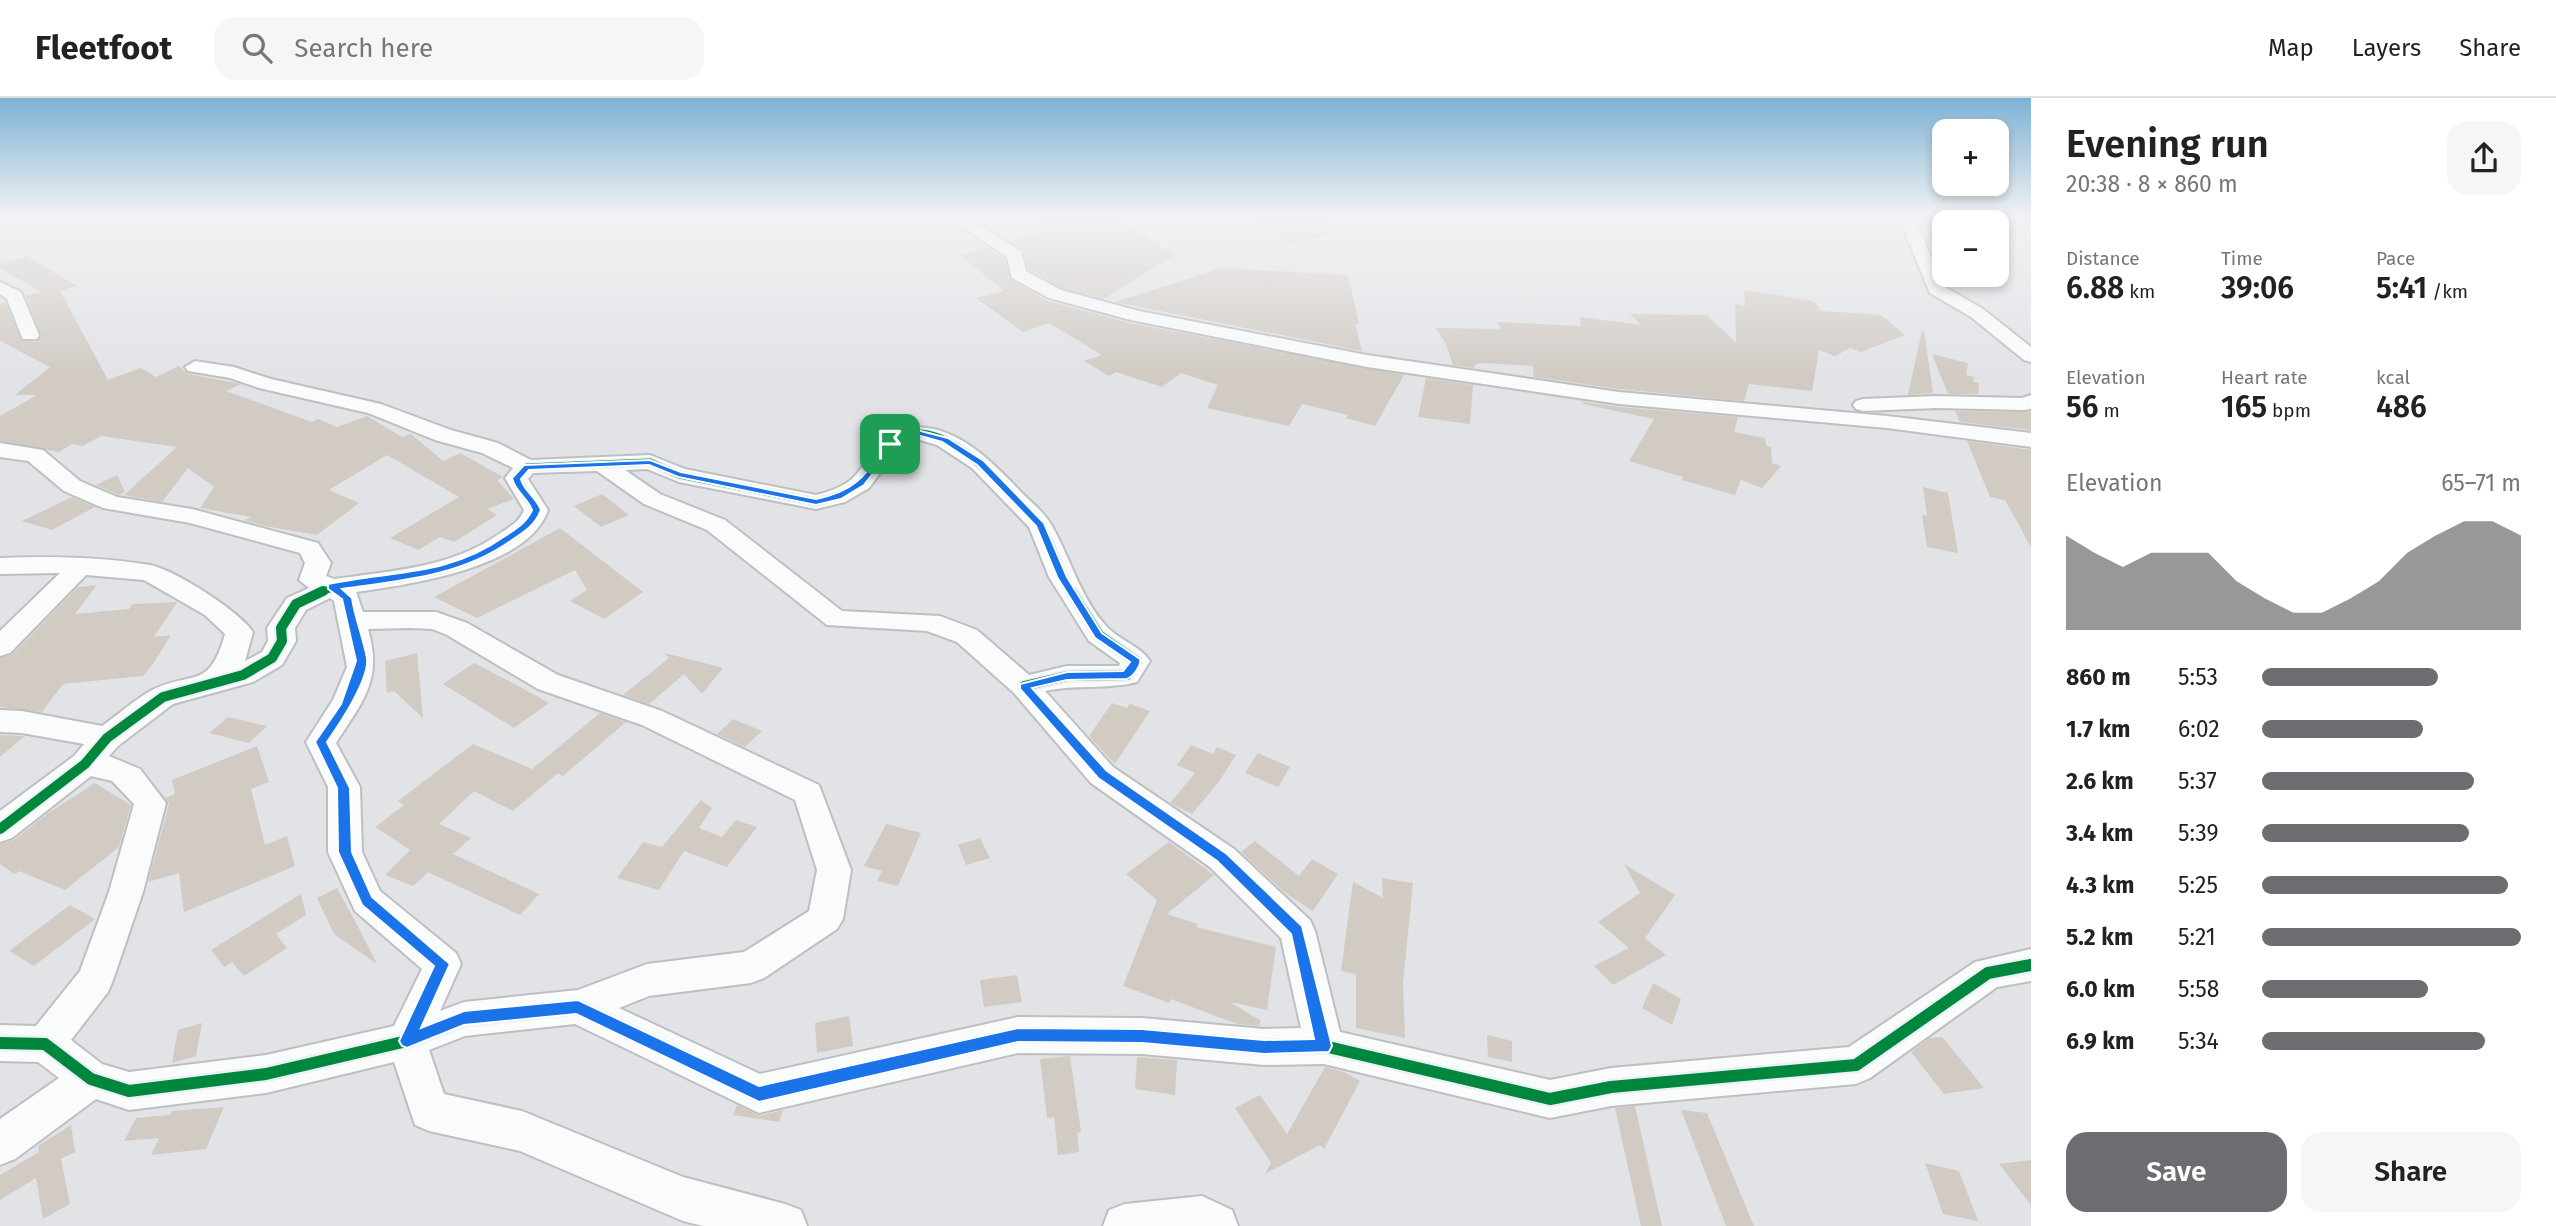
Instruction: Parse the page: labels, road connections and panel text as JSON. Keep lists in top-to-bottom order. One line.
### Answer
{"page":{"header":"Fleetfoot","search":"Search here","nav":["Map","Layers","Share"],"heading":["Evening run","20:38 · 8 × 860 m"],"map_buttons":["+","−"],"stats":[["Distance","6.88 km"],["Time","39:06"],["Pace","5:41 /km"],["Elevation","56 m"],["Heart rate","165 bpm"],["kcal","486"]],"chart":["Elevation","65–71 m"],"list":[{"name":"860 m","note":"5:53"},{"name":"1.7 km","note":"6:02"},{"name":"2.6 km","note":"5:37"},{"name":"3.4 km","note":"5:39"},{"name":"4.3 km","note":"5:25"},{"name":"5.2 km","note":"5:21"},{"name":"6.0 km","note":"5:58"},{"name":"6.9 km","note":"5:34"}],"buttons":["Save","Share"]}}
